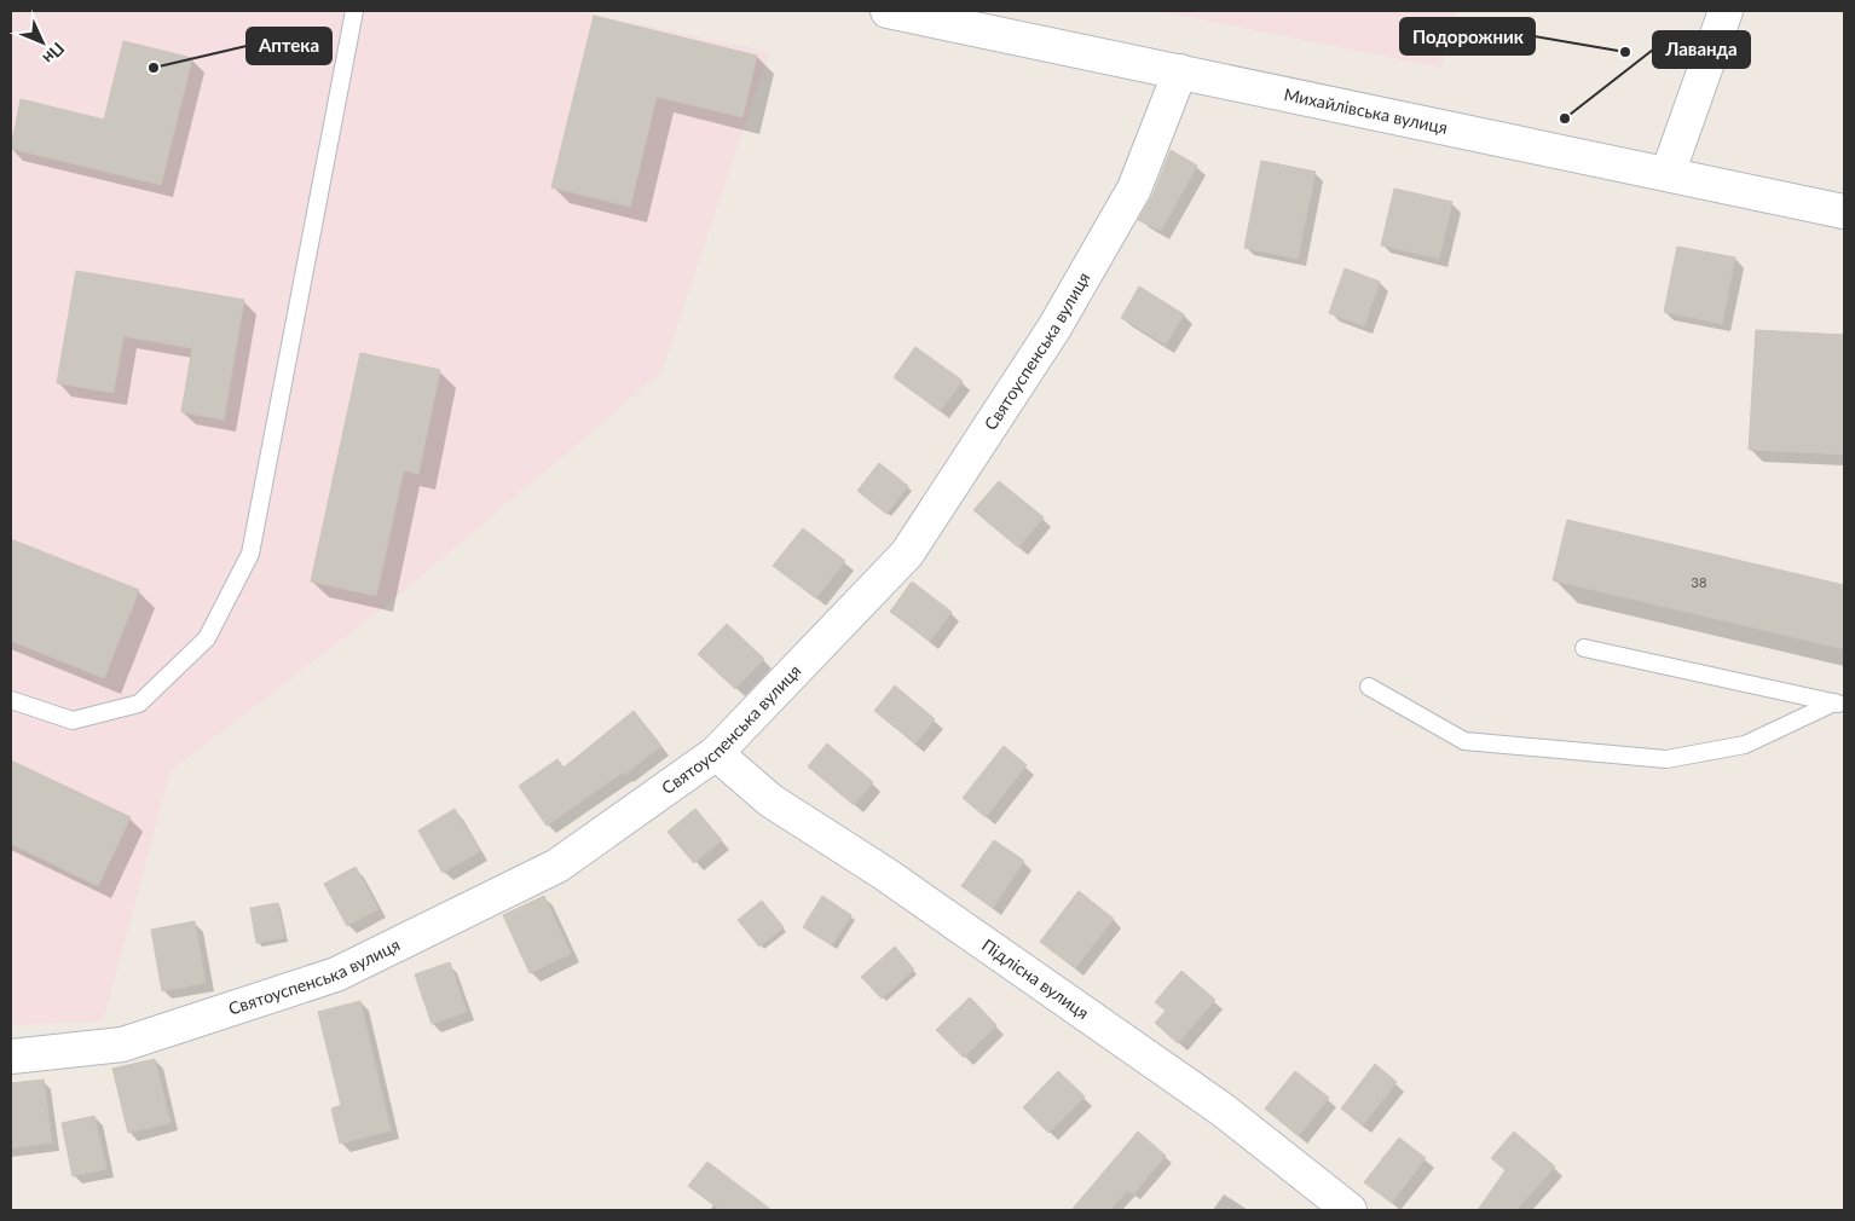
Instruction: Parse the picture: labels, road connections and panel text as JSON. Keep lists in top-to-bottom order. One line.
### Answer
{"streets":{"street":["Михайлівська вулиця","Святоуспенська вулиця","Підлісна вулиця"]},"crossings":[["Михайлівська вулиця","Святоуспенська вулиця"],["Святоуспенська вулиця","Підлісна вулиця"]],"places":["Подорожник","Аптека","Лаванда"],"house_numbers":["38"],"north":"bottom right"}
